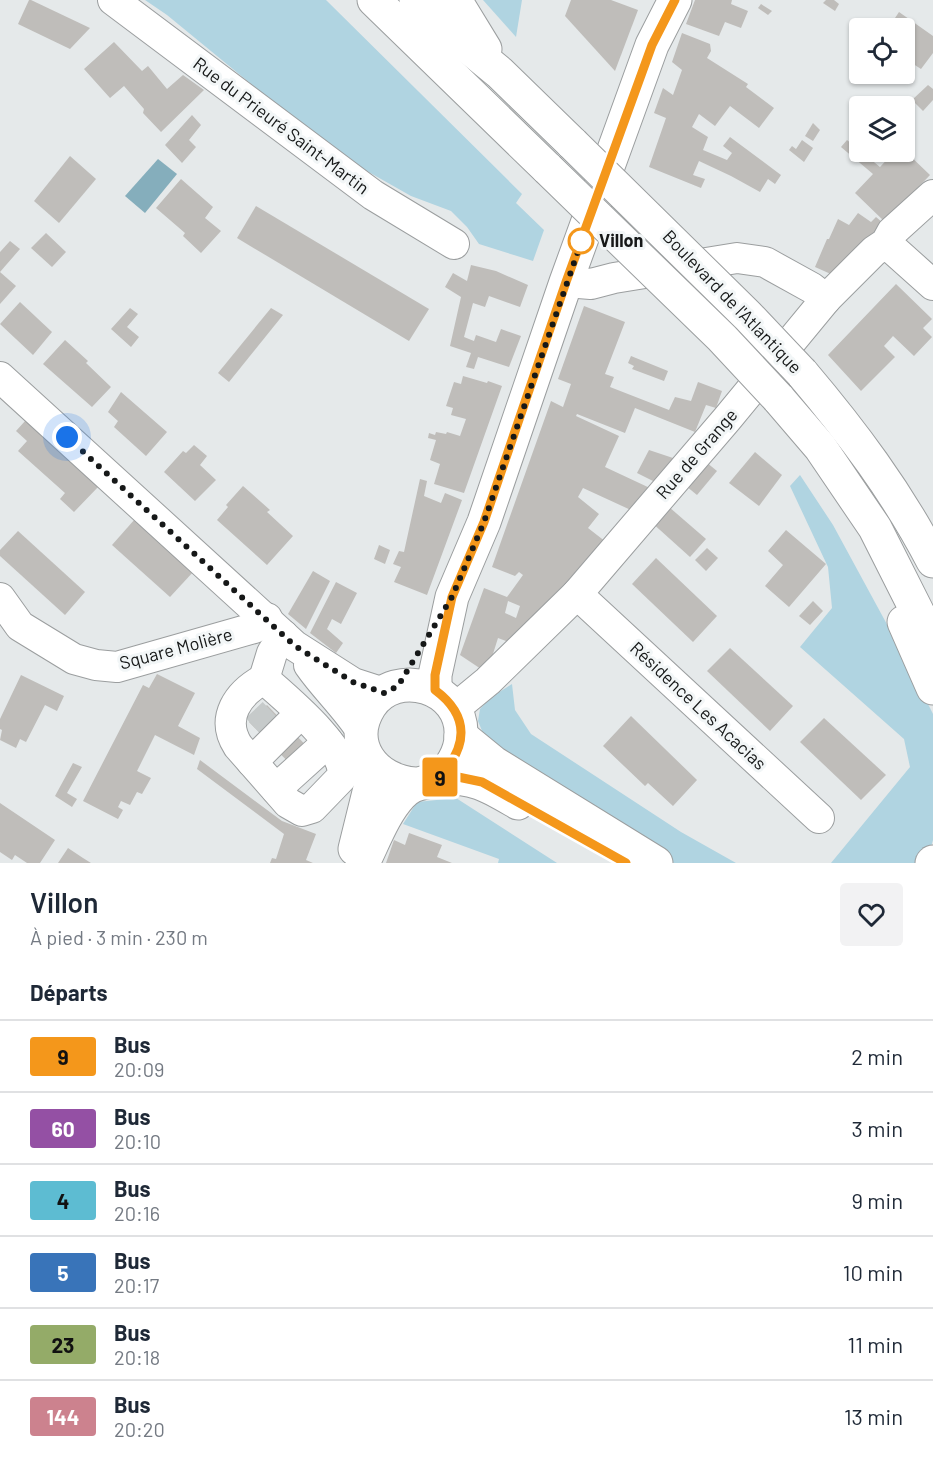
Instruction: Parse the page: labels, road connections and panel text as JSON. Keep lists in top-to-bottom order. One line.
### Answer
{"streets":{"main road":["Boulevard de l'Atlantique"],"street":["Rue du Prieuré Saint-Martin","Rue de Grange","Square Molière","Résidence Les Acacias"]},"crossings":[["Rue de Grange","Résidence Les Acacias"]],"places":["Villon"],"lines":["bus line 9"],"page":{"on_map":"9","heading":[["Villon","À pied · 3 min · 230 m"],"Départs"],"list":[{"mark":"9","name":"Bus","note":"20:09","value":"2 min"},{"mark":"60","name":"Bus","note":"20:10","value":"3 min"},{"mark":"4","name":"Bus","note":"20:16","value":"9 min"},{"mark":"5","name":"Bus","note":"20:17","value":"10 min"},{"mark":"23","name":"Bus","note":"20:18","value":"11 min"},{"mark":"144","name":"Bus","note":"20:20","value":"13 min"}]}}
